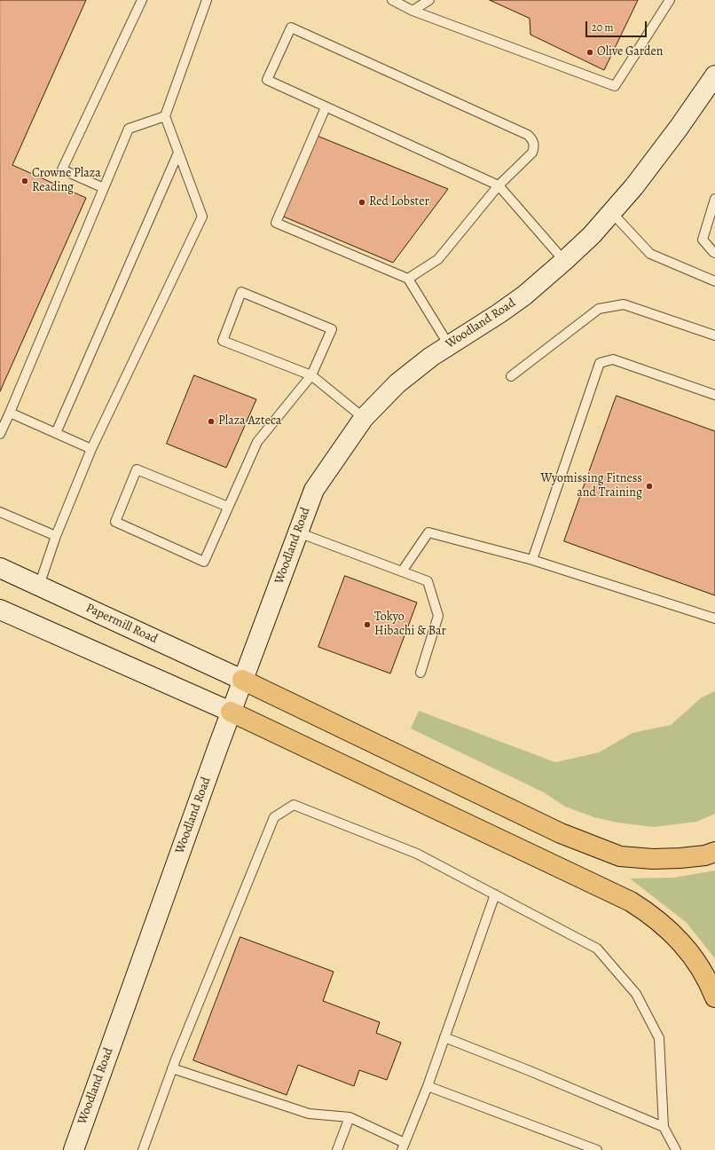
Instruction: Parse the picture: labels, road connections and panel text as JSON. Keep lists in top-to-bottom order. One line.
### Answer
{"streets":{"main road":["Woodland Road","Papermill Road"]},"crossings":[["Woodland Road","Papermill Road"]],"places":["Olive Garden","Crowne Plaza Reading","Red Lobster","Plaza Azteca","Wyomissing Fitness and Training","Tokyo Hibachi & Bar"],"scale_bar":"20 m"}
